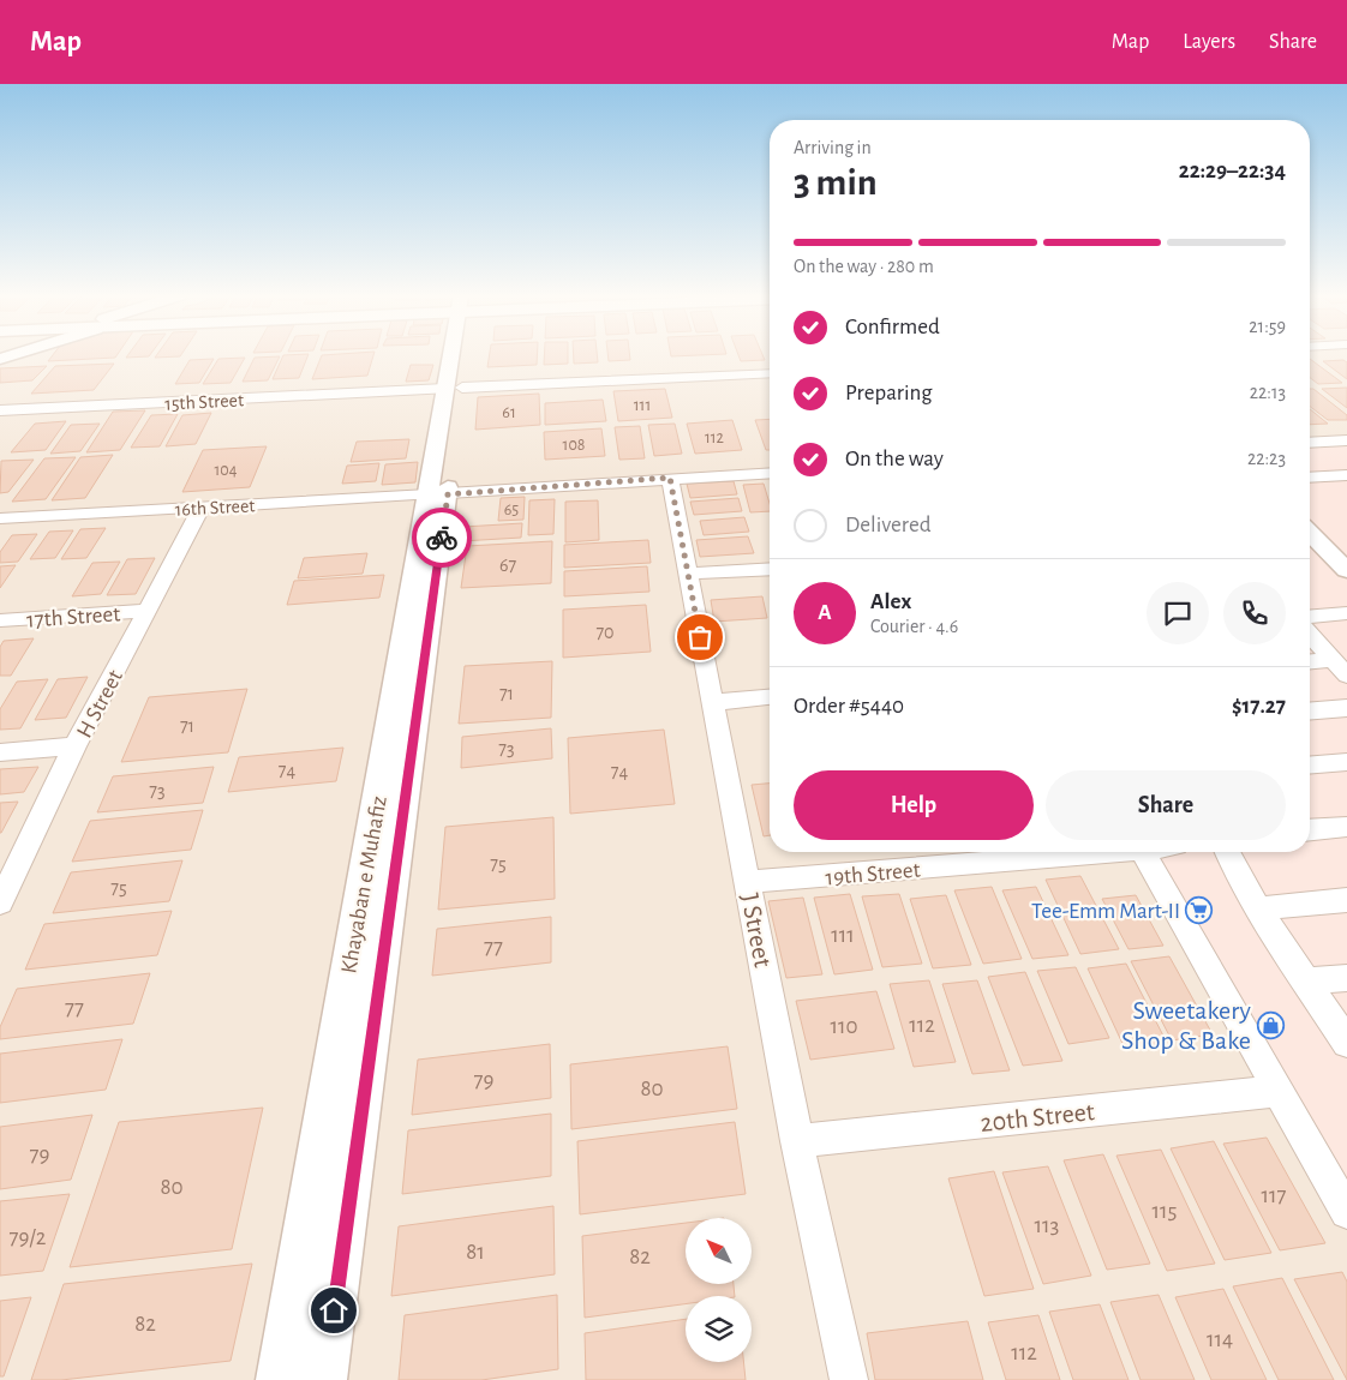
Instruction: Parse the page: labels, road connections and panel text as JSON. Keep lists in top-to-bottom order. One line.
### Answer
{"streets":{"street":["15th Street","16th Street","17th Street","H Street","19th Street","Khayaban e Muhafiz","J Street","20th Street"]},"crossings":[["15th Street","Khayaban e Muhafiz"],["16th Street","H Street"],["16th Street","Khayaban e Muhafiz"],["16th Street","J Street"],["17th Street","H Street"],["19th Street","J Street"],["J Street","20th Street"]],"places":{"supermarket":["Tee-Emm Mart-II"],"shop":["Sweetakery Shop & Bake"]},"house_numbers":["111","61","112","108","104","65","67","70","71","71","73","74","74","73","75","75","111","77","77","112","110","79","80","79","80","117","115","113","79/2","81","82","82","114","112"],"north":"top left","page":{"header":"Map","nav":["Map","Layers","Share"],"heading":["3 min","Arriving in","22:29–22:34"],"panel":["Alex","Courier · 4.6","Order #5440","$17.27"],"bar":"On the way · 280 m","list":[["Confirmed","21:59"],["Preparing","22:13"],["On the way","22:23"],"Delivered"],"round":"A","buttons":["Help","Share"]}}
